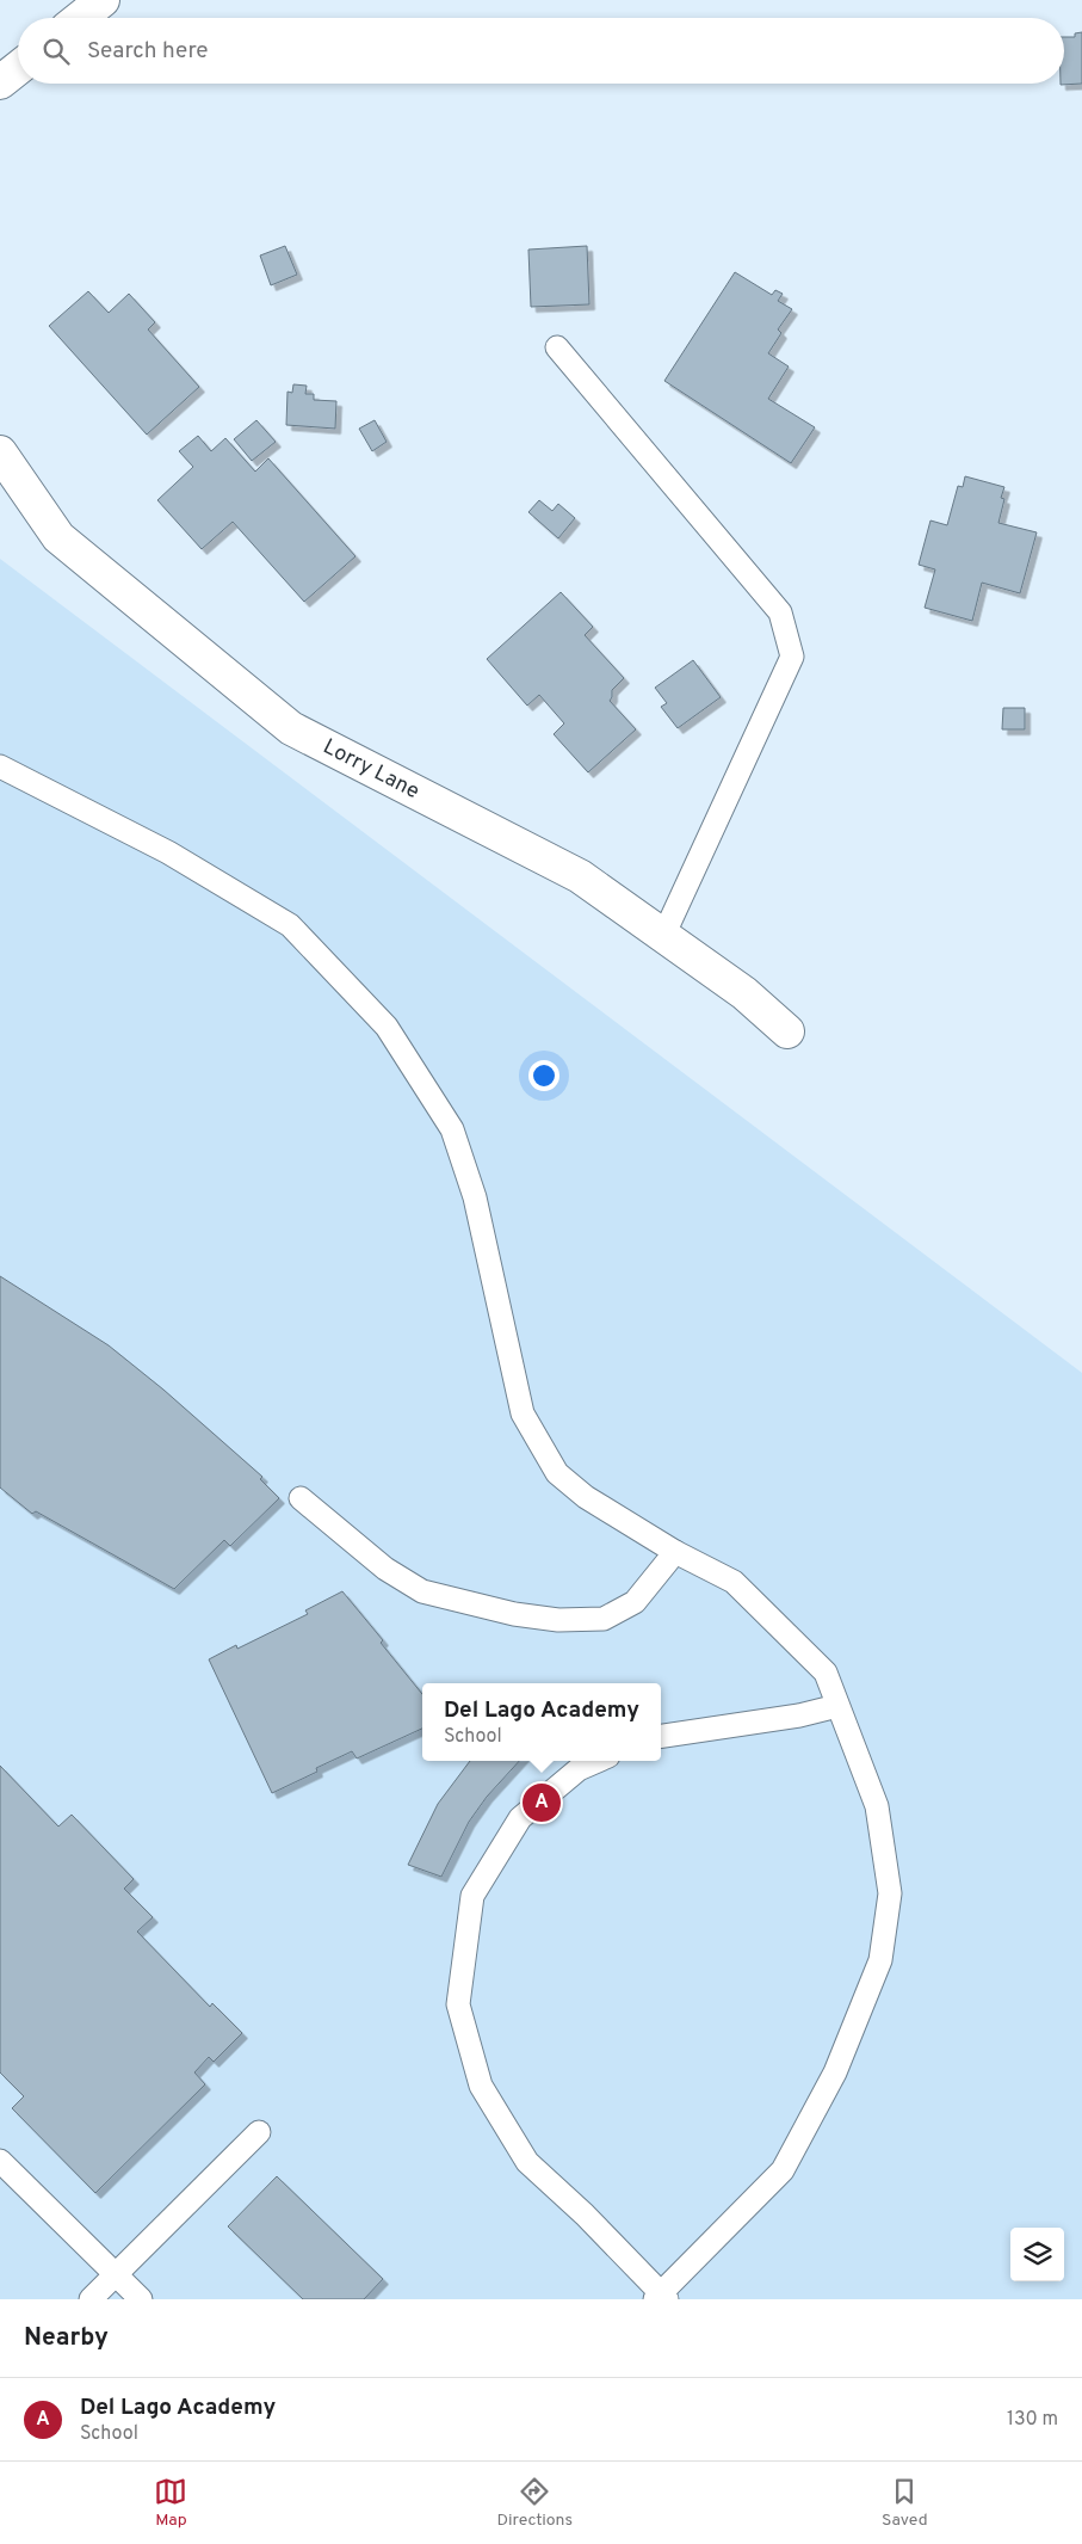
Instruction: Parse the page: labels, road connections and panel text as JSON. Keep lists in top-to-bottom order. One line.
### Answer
{"streets":{"street":["Lorry Lane"]},"page":{"search":"Search here","popup":["Del Lago Academy","School"],"pins":"A","heading":"Nearby","list":[{"mark":"A","name":"Del Lago Academy","note":"School","value":"130 m"}],"nav":["Map","Directions","Saved"]}}
